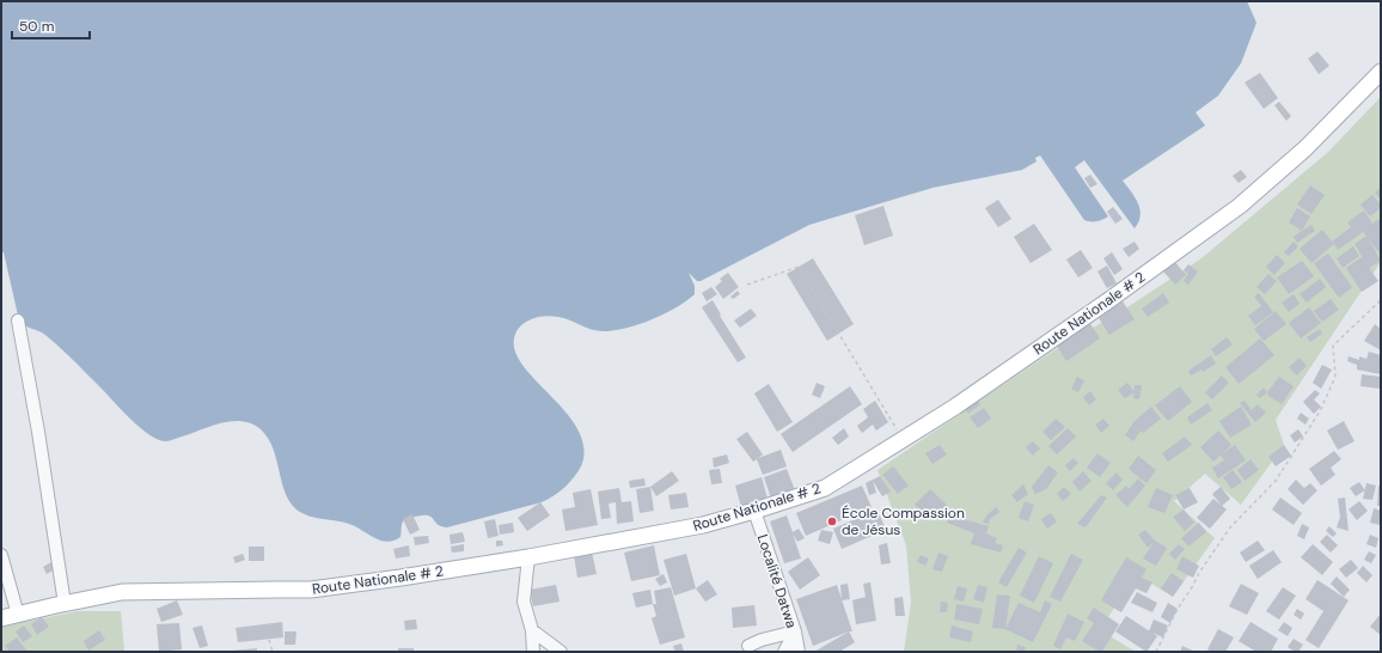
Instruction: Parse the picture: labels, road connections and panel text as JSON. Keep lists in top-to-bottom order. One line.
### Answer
{"streets":{"main road":["Route Nationale # 2"],"street":["Localité Datwa"]},"crossings":[["Route Nationale # 2","Localité Datwa"]],"places":["École Compassion de Jésus"],"scale_bar":"50 m"}
